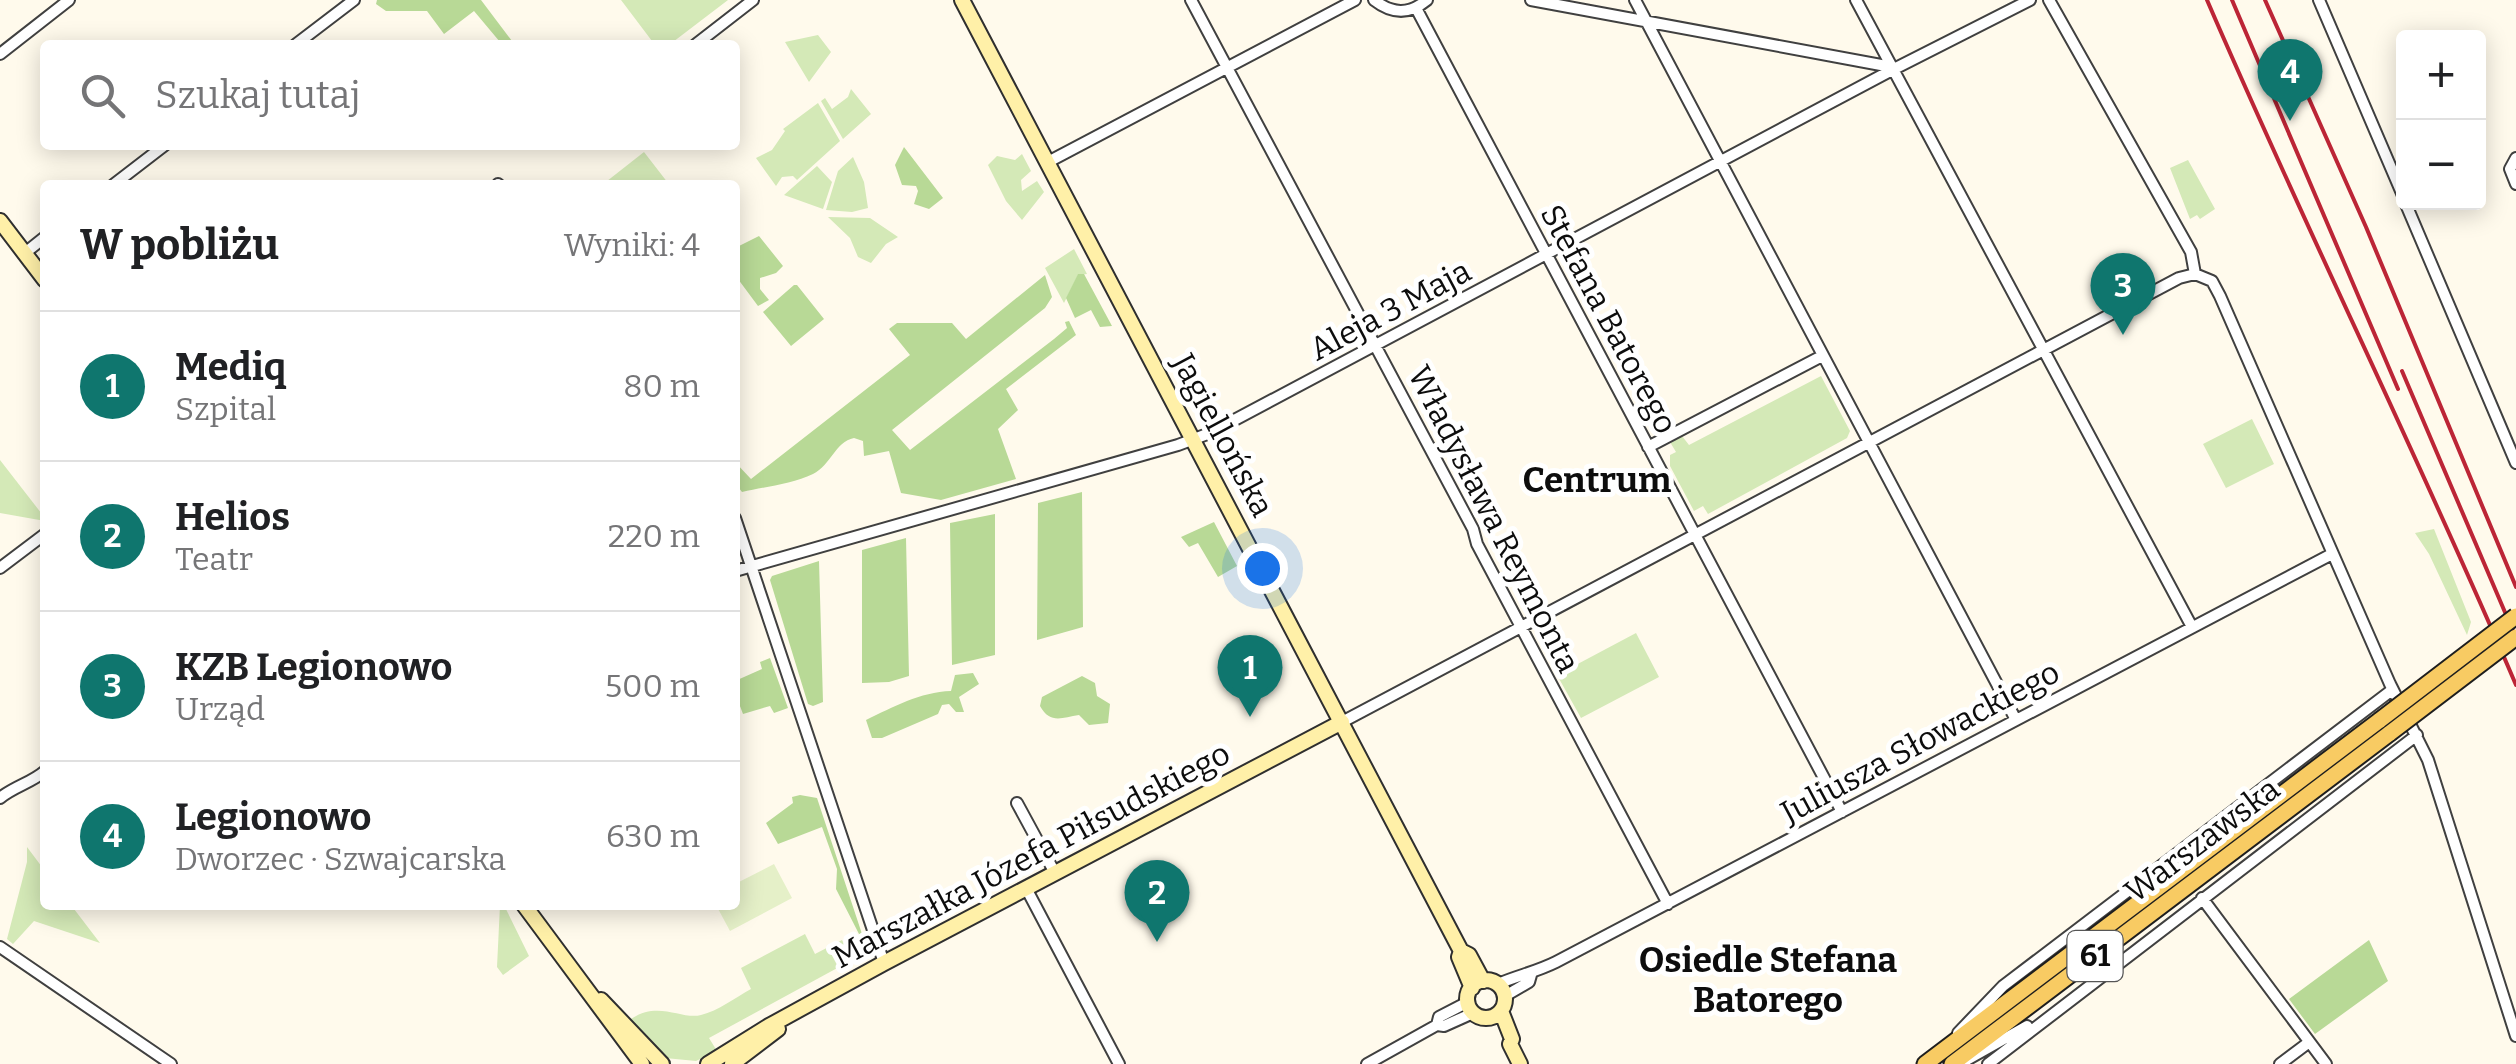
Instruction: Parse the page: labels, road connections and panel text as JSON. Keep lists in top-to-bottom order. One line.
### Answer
{"streets":{"main road":["Warszawska","61"],"street":["Aleja 3 Maja","Stefana Batorego","Jagiellońska","Władysława Reymonta","Juliusza Słowackiego","Marszałka Józefa Piłsudskiego"]},"crossings":[["Aleja 3 Maja","Stefana Batorego"],["Aleja 3 Maja","Jagiellońska"],["Aleja 3 Maja","Władysława Reymonta"],["Stefana Batorego","Juliusza Słowackiego"],["Stefana Batorego","Marszałka Józefa Piłsudskiego"],["Jagiellońska","Juliusza Słowackiego"],["Jagiellońska","Marszałka Józefa Piłsudskiego"],["Władysława Reymonta","Juliusza Słowackiego"],["Władysława Reymonta","Marszałka Józefa Piłsudskiego"],["Warszawska","61"]],"districts":["Centrum","Osiedle Stefana Batorego"],"page":{"map_buttons":["+","−"],"pins":["4","3","1","2"],"search":"Szukaj tutaj","heading":["W pobliżu","Wyniki: 4"],"list":[{"mark":"1","name":"Mediq","note":"Szpital","value":"80 m"},{"mark":"2","name":"Helios","note":"Teatr","value":"220 m"},{"mark":"3","name":"KZB Legionowo","note":"Urząd","value":"500 m"},{"mark":"4","name":"Legionowo","note":"Dworzec · Szwajcarska","value":"630 m"}]}}
